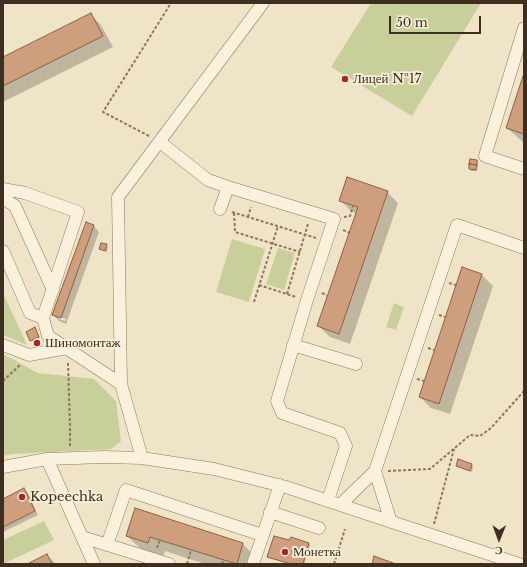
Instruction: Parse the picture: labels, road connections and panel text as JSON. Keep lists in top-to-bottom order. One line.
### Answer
{"places":["Лицей №17","Шиномонтаж","Kopeechka","Монетка"],"scale_bar":"50 m","north":"bottom"}
